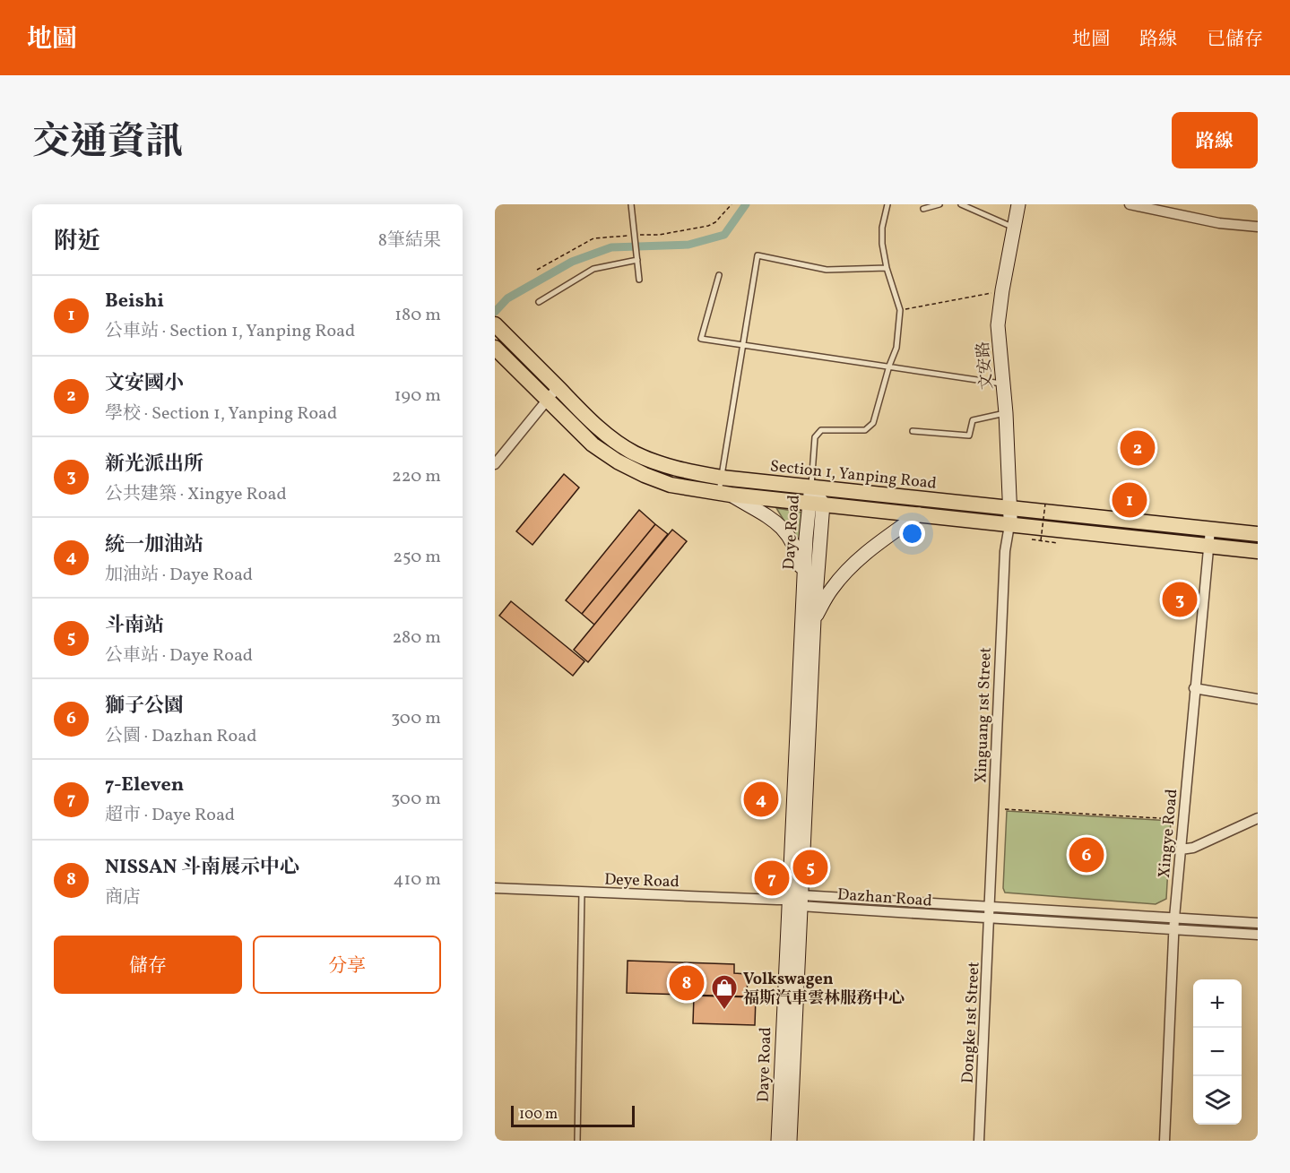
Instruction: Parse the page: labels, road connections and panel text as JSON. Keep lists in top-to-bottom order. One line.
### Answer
{"streets":{"main road":["文安路","Section 1, Yanping Road","Daye Road"],"street":["Xinguang 1st Street","Xingye Road","Deye Road","Dazhan Road","Dongke 1st Street"]},"crossings":[["文安路","Section 1, Yanping Road"],["文安路","Xinguang 1st Street"],["Section 1, Yanping Road","Daye Road"],["Section 1, Yanping Road","Xinguang 1st Street"],["Section 1, Yanping Road","Xingye Road"],["Daye Road","Deye Road"],["Daye Road","Dazhan Road"],["Xinguang 1st Street","Dazhan Road"],["Xinguang 1st Street","Dongke 1st Street"],["Xingye Road","Dazhan Road"],["Deye Road","Dazhan Road"],["Dazhan Road","Dongke 1st Street"]],"places":{"shop":["Volkswagen 福斯汽車雲林服務中心"]},"scale_bar":"100 m","page":{"header":"地圖","nav":["地圖","路線","已儲存"],"title":"交通資訊","buttons":["路線",["儲存","分享"]],"heading":["附近","8筆結果"],"list":[{"mark":"1","name":"Beishi","note":"公車站 · Section 1, Yanping Road","value":"180 m"},{"mark":"2","name":"文安國小","note":"學校 · Section 1, Yanping Road","value":"190 m"},{"mark":"3","name":"新光派出所","note":"公共建築 · Xingye Road","value":"220 m"},{"mark":"4","name":"統一加油站","note":"加油站 · Daye Road","value":"250 m"},{"mark":"5","name":"斗南站","note":"公車站 · Daye Road","value":"280 m"},{"mark":"6","name":"獅子公園","note":"公園 · Dazhan Road","value":"300 m"},{"mark":"7","name":"7-Eleven","note":"超市 · Daye Road","value":"300 m"},{"mark":"8","name":"NISSAN 斗南展示中心","note":"商店","value":"410 m"}],"pins":["2","1","3","4","6","5","7","8"],"map_buttons":["+","−"],"scale":"100 m"}}
